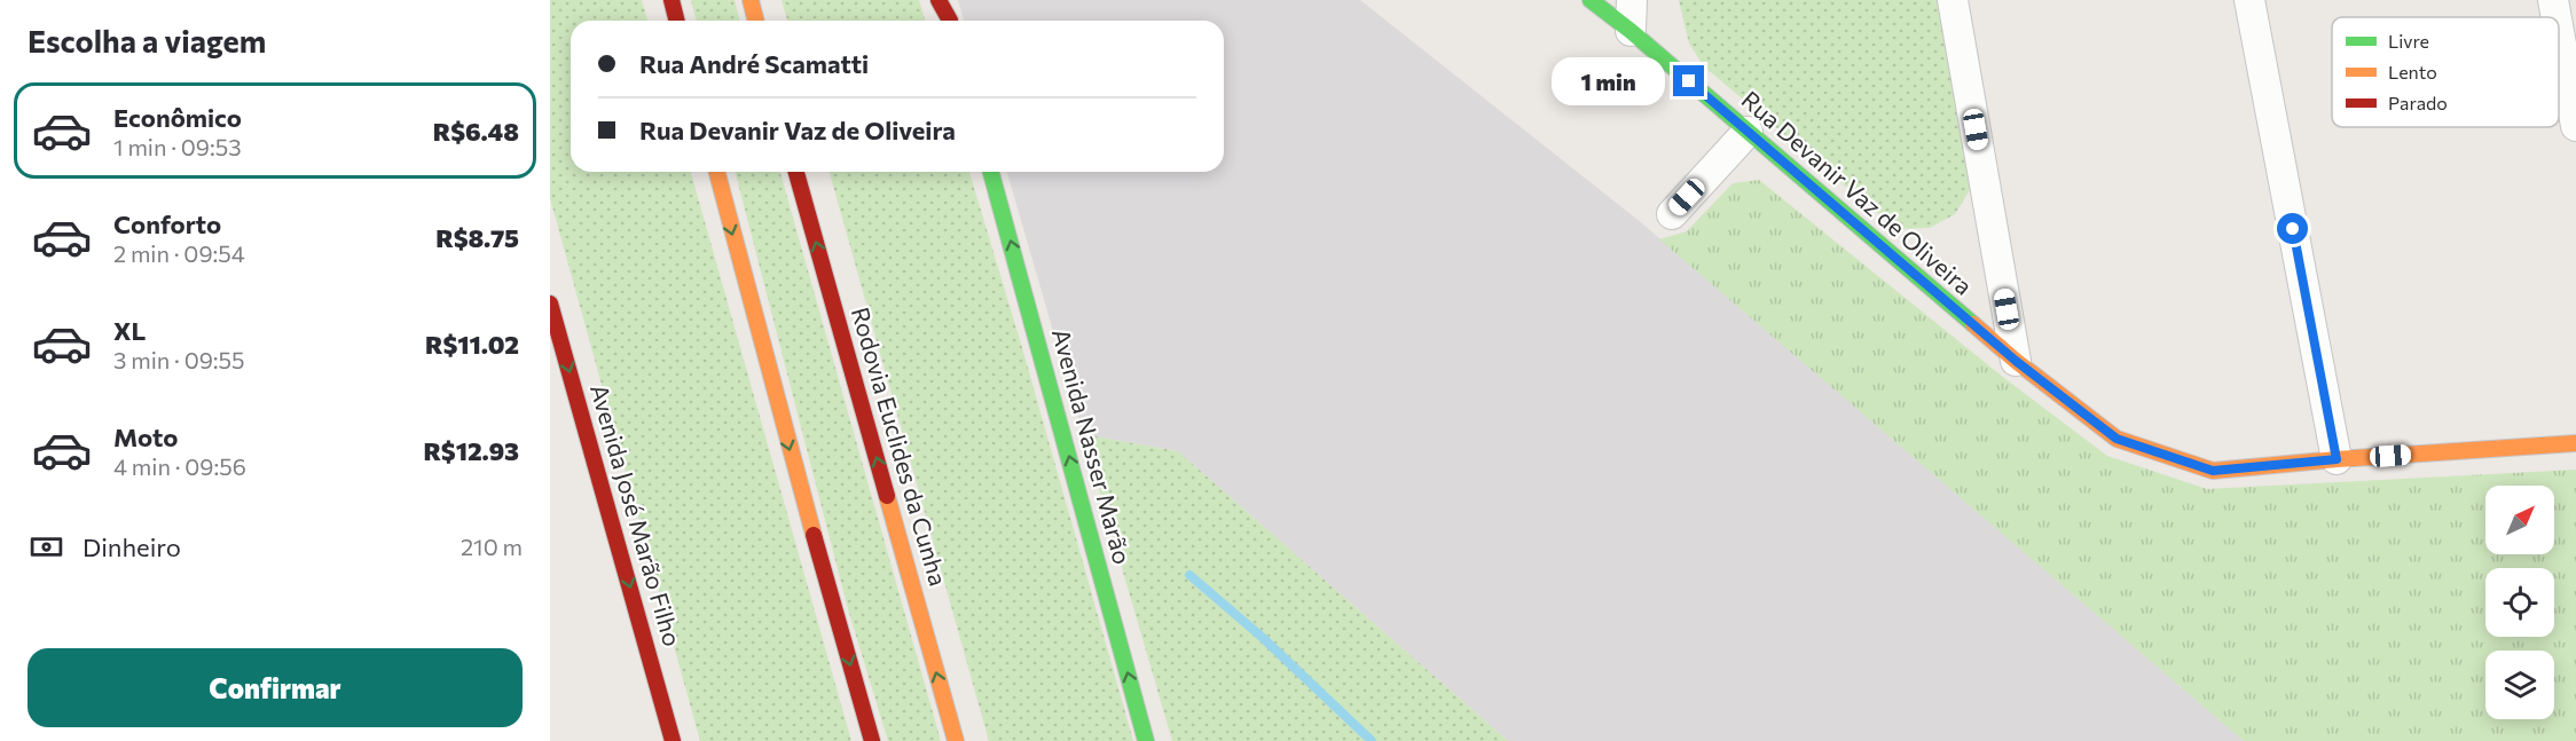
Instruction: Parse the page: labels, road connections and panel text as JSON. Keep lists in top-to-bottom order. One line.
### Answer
{"streets":{"main road":["Rua Devanir Vaz de Oliveira","Rodovia Euclides da Cunha","Avenida Nasser Marão","Avenida José Marão Filho"]},"one_way":["Avenida Nasser Marão","Avenida José Marão Filho"],"legend":["Livre","Lento","Parado"],"north":"top right","page":{"heading":"Escolha a viagem","banner":["Rua André Scamatti","Rua Devanir Vaz de Oliveira"],"bubble":"1 min","list":[{"name":"Econômico","note":"1 min · 09:53","value":"R$6.48"},{"name":"Conforto","note":"2 min · 09:54","value":"R$8.75"},{"name":"XL","note":"3 min · 09:55","value":"R$11.02"},{"name":"Moto","note":"4 min · 09:56","value":"R$12.93"}],"pay":["Dinheiro","210 m"],"buttons":"Confirmar"}}
